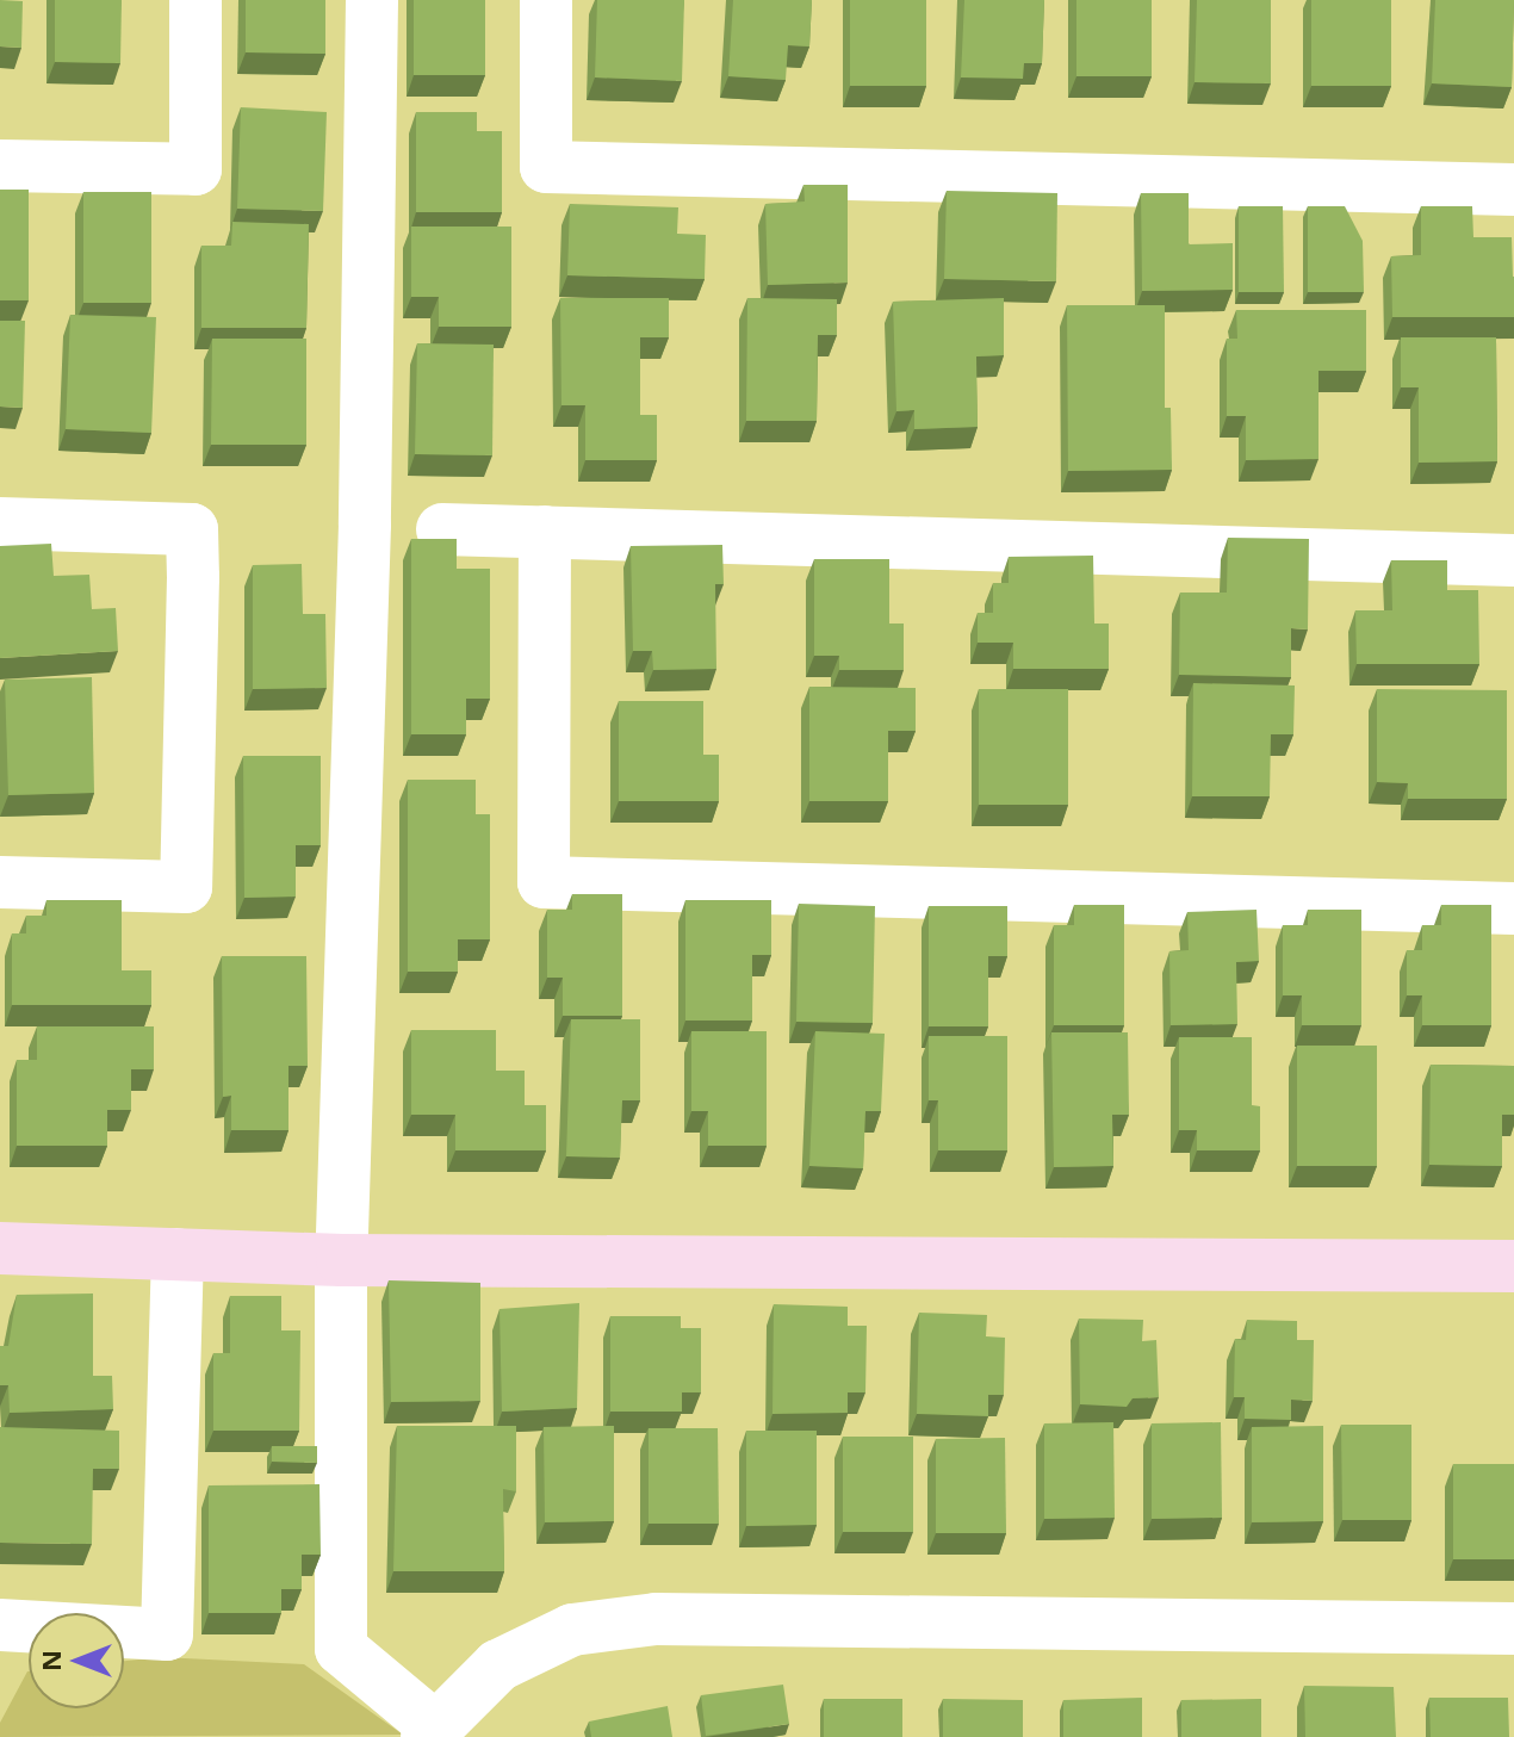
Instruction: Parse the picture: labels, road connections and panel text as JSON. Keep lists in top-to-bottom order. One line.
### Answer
{"north":"left"}
